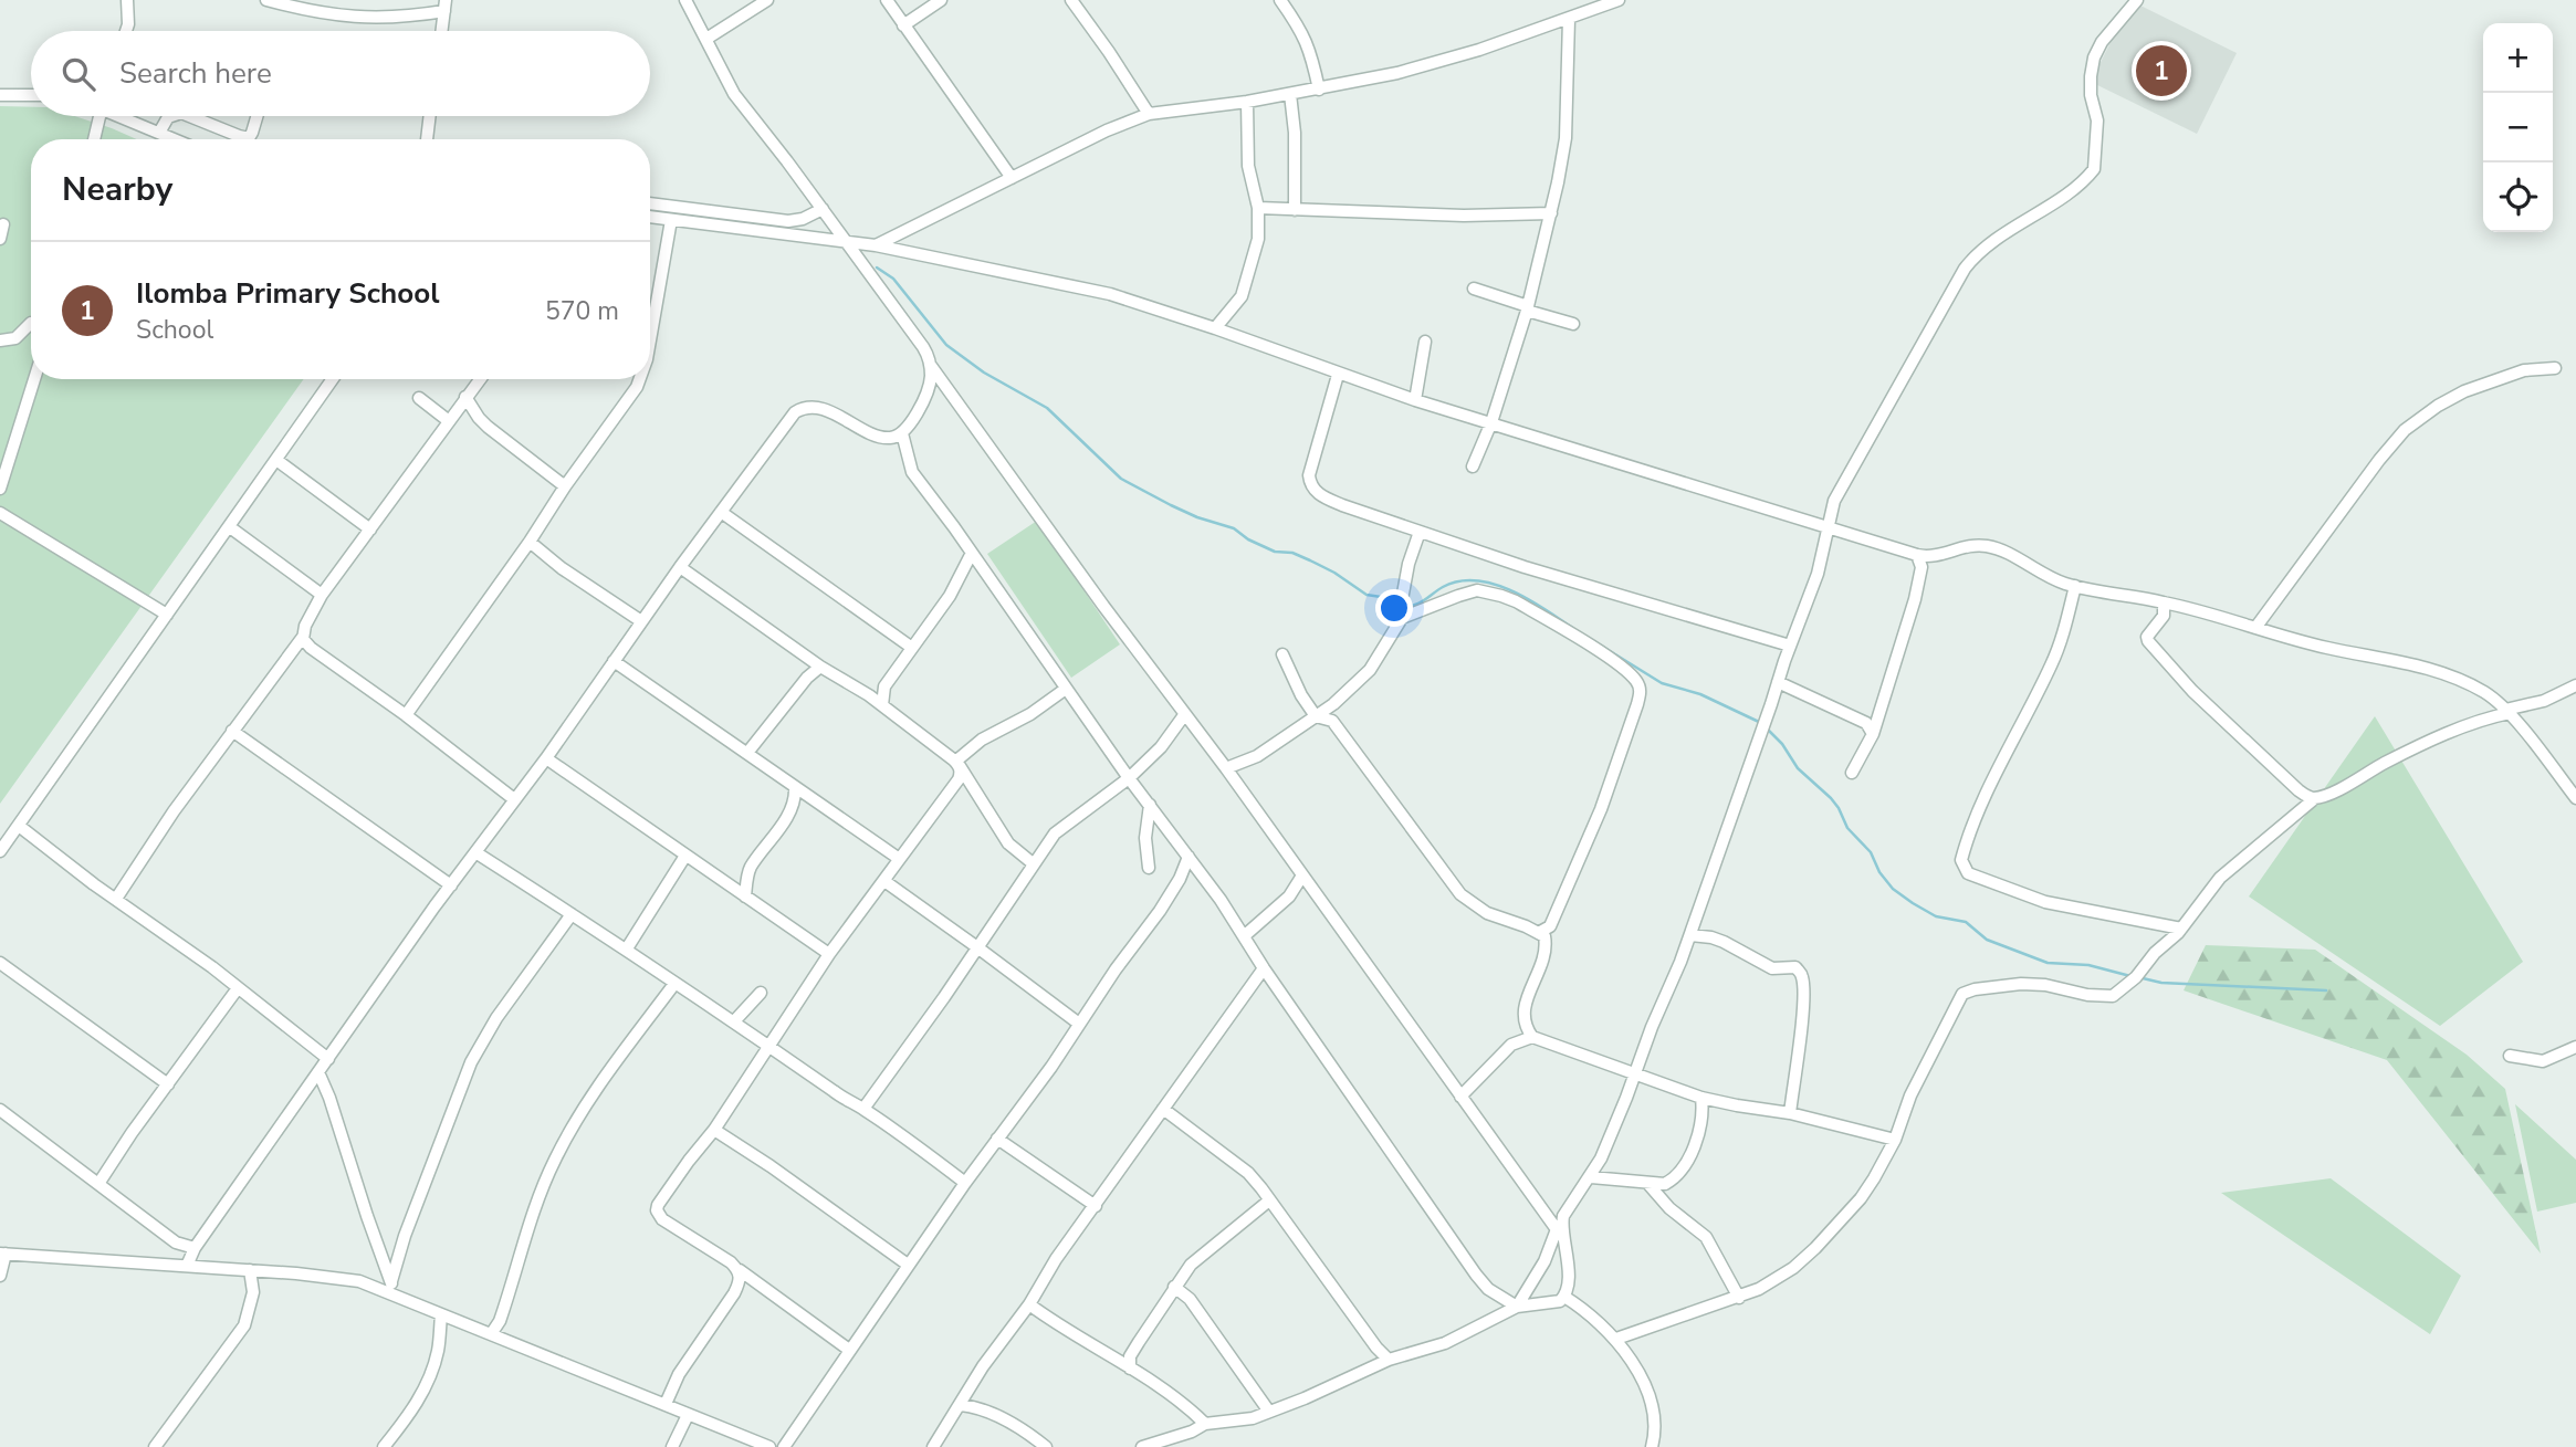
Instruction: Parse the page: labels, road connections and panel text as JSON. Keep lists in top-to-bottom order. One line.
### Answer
{"page":{"map_buttons":["+","−"],"search":"Search here","pins":"1","heading":"Nearby","list":[{"mark":"1","name":"Ilomba Primary School","note":"School","value":"570 m"}]}}
